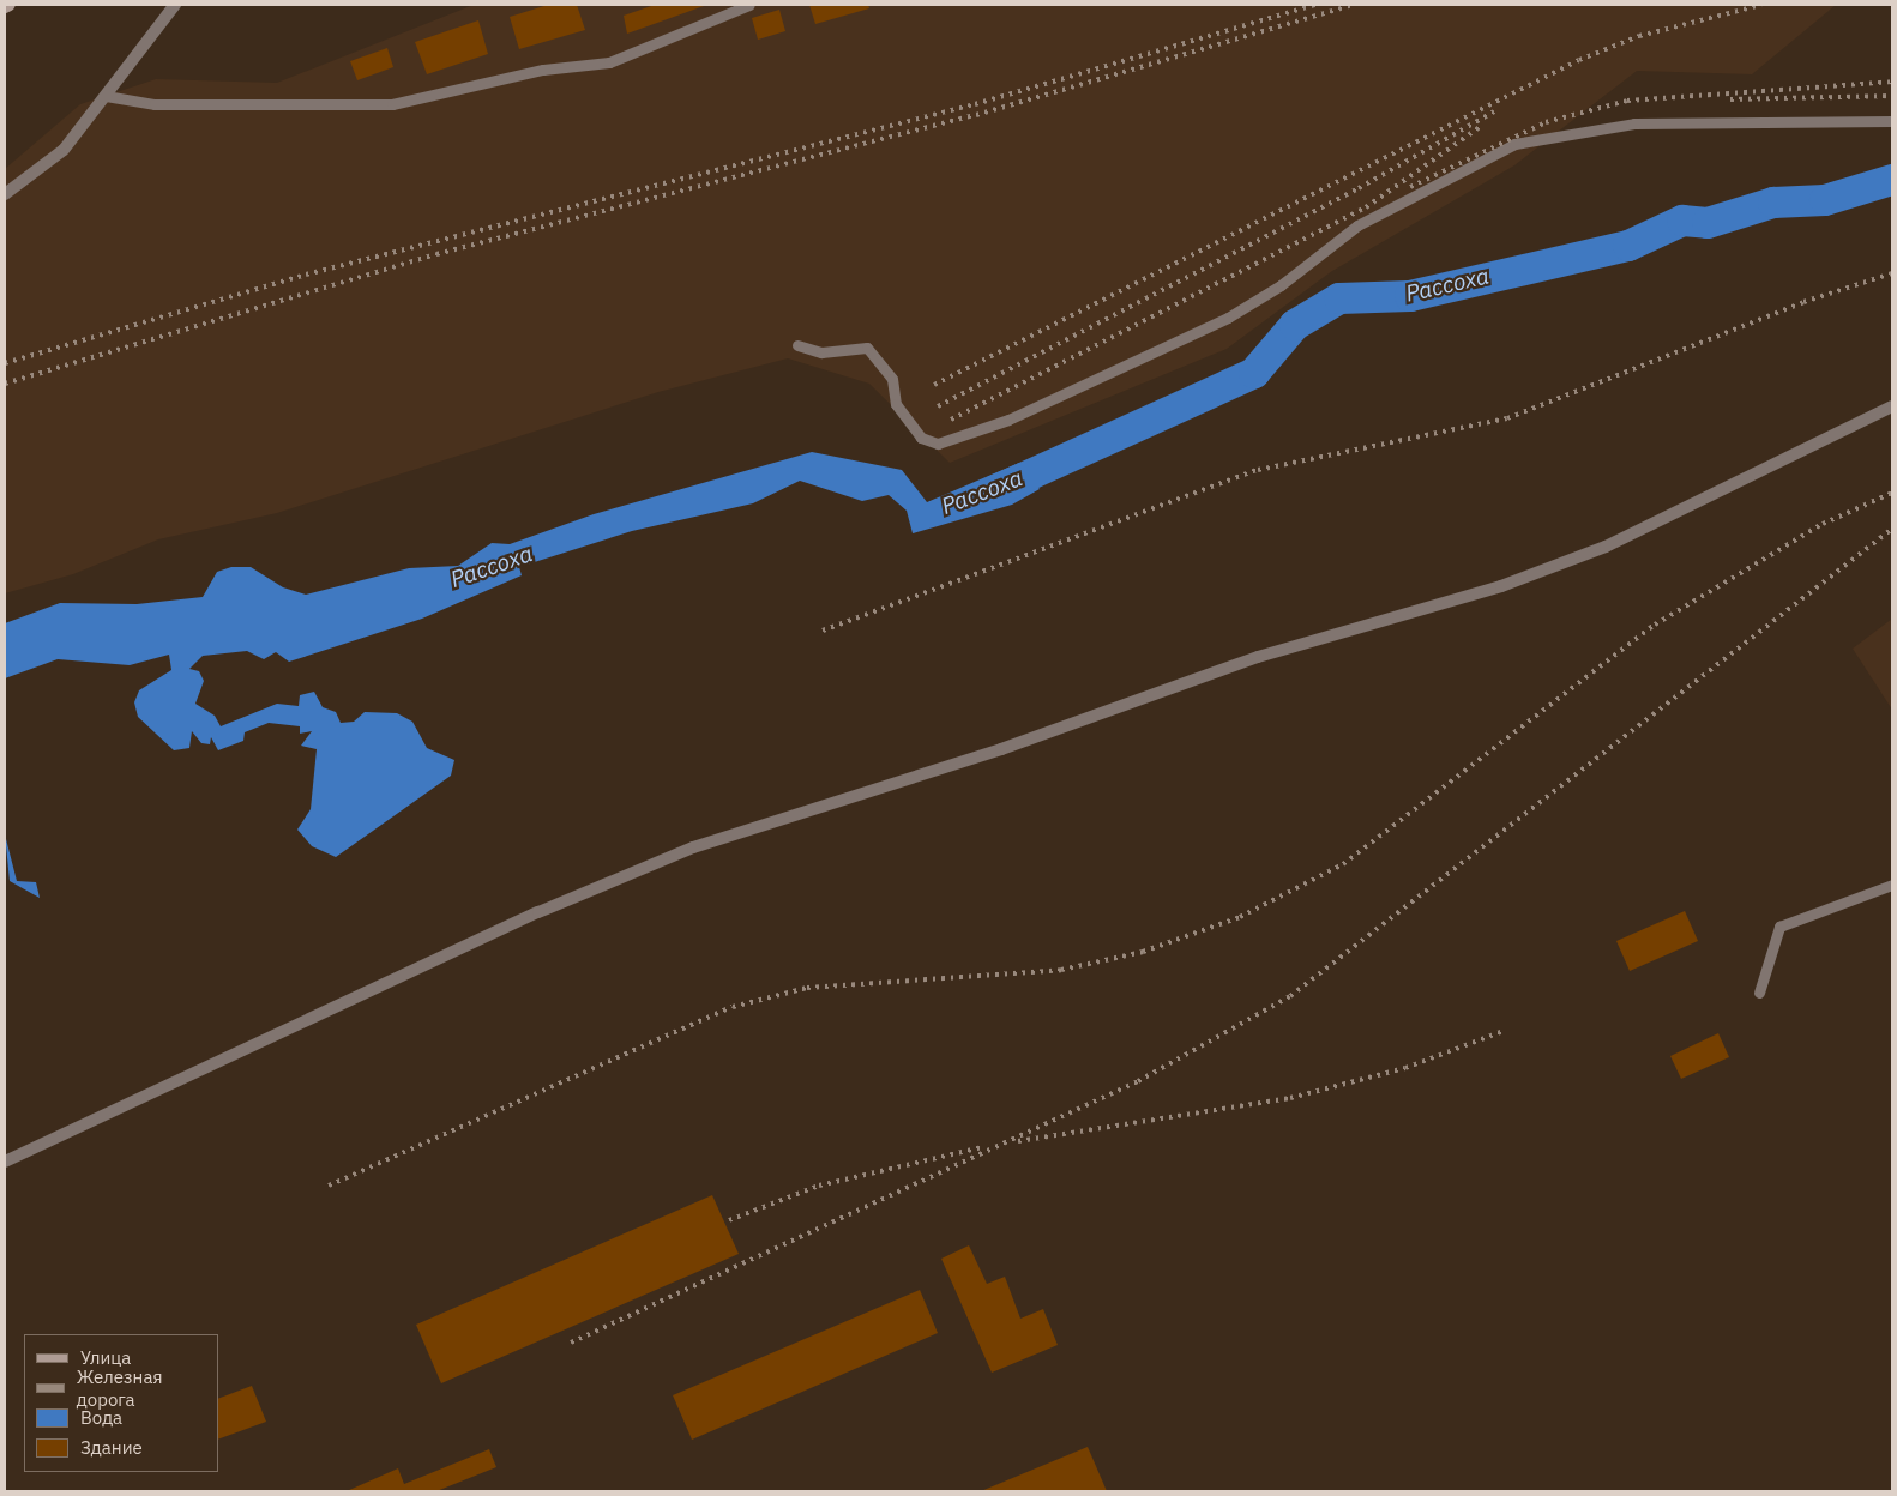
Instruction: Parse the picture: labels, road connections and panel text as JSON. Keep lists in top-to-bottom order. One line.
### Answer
{"water":["Рассоха"],"legend":["Улица","Железная дорога","Вода","Здание"]}
